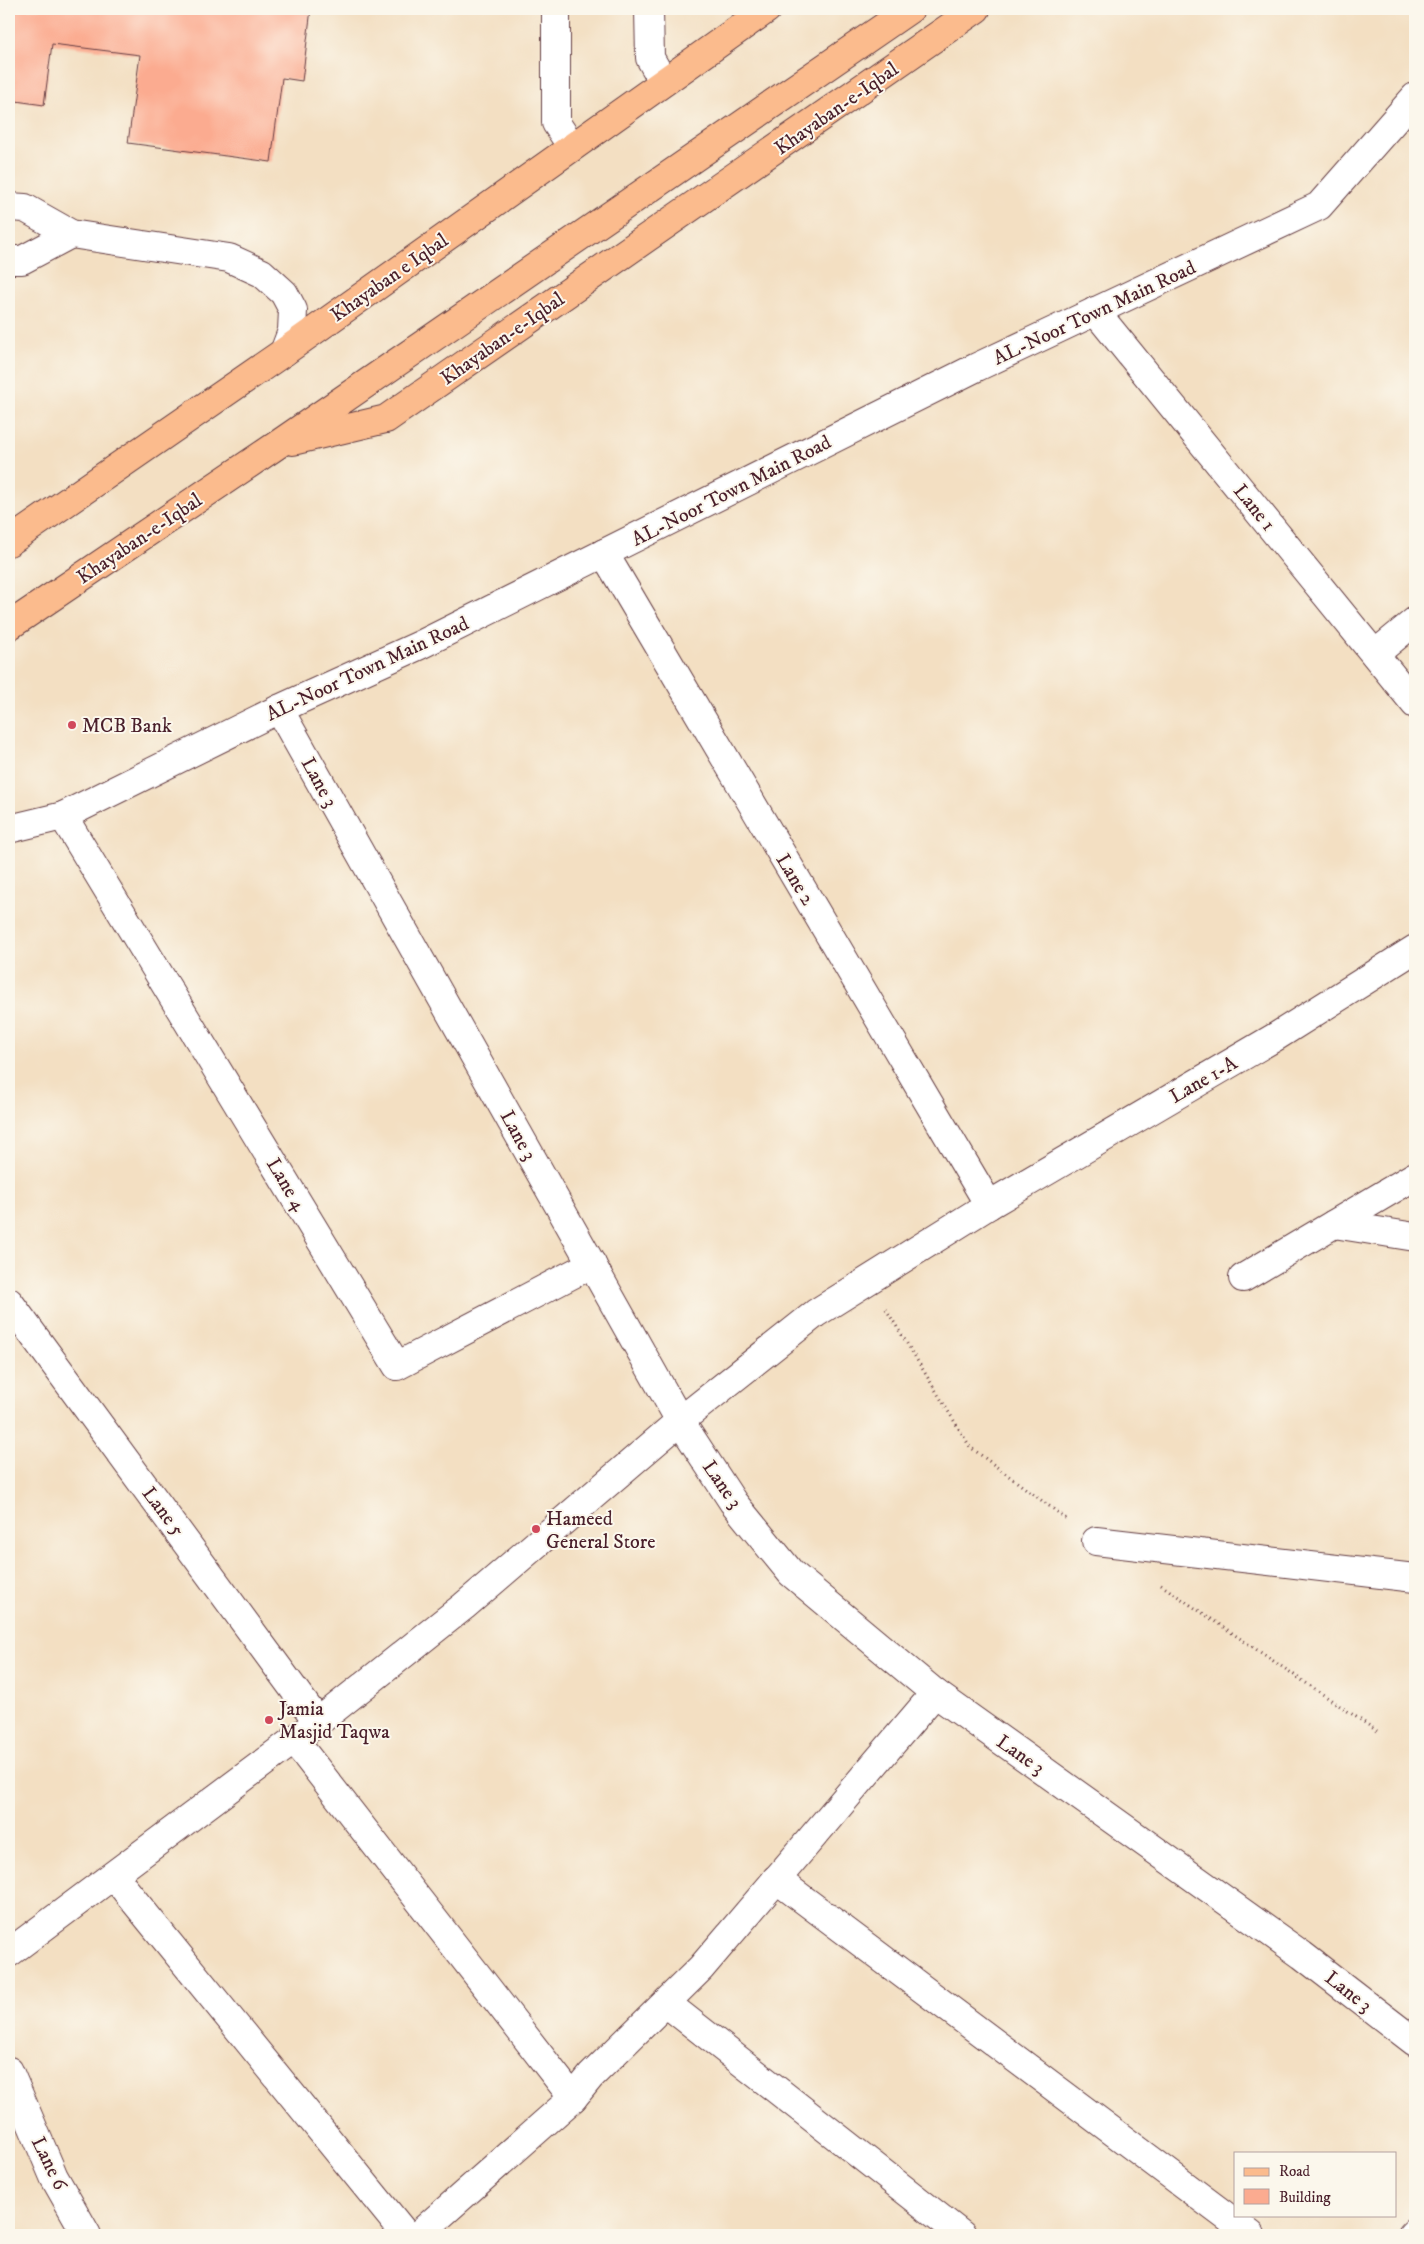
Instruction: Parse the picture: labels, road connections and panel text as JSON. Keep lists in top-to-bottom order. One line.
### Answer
{"streets":{"main road":["Khayaban-e-Iqbal","Khayaban e Iqbal"],"street":["AL-Noor Town Main Road","Lane 1","Lane 3","Lane 2","Lane 1-A","Lane 4","Lane 5","Lane 6"]},"crossings":[["AL-Noor Town Main Road","Lane 1"],["AL-Noor Town Main Road","Lane 3"],["AL-Noor Town Main Road","Lane 2"],["AL-Noor Town Main Road","Lane 4"],["Lane 3","Lane 1-A"],["Lane 3","Lane 4"],["Lane 2","Lane 1-A"],["Lane 1-A","Lane 5"]],"places":["MCB Bank","Hameed General Store","Jamia Masjid Taqwa"],"legend":["Road","Building"]}
